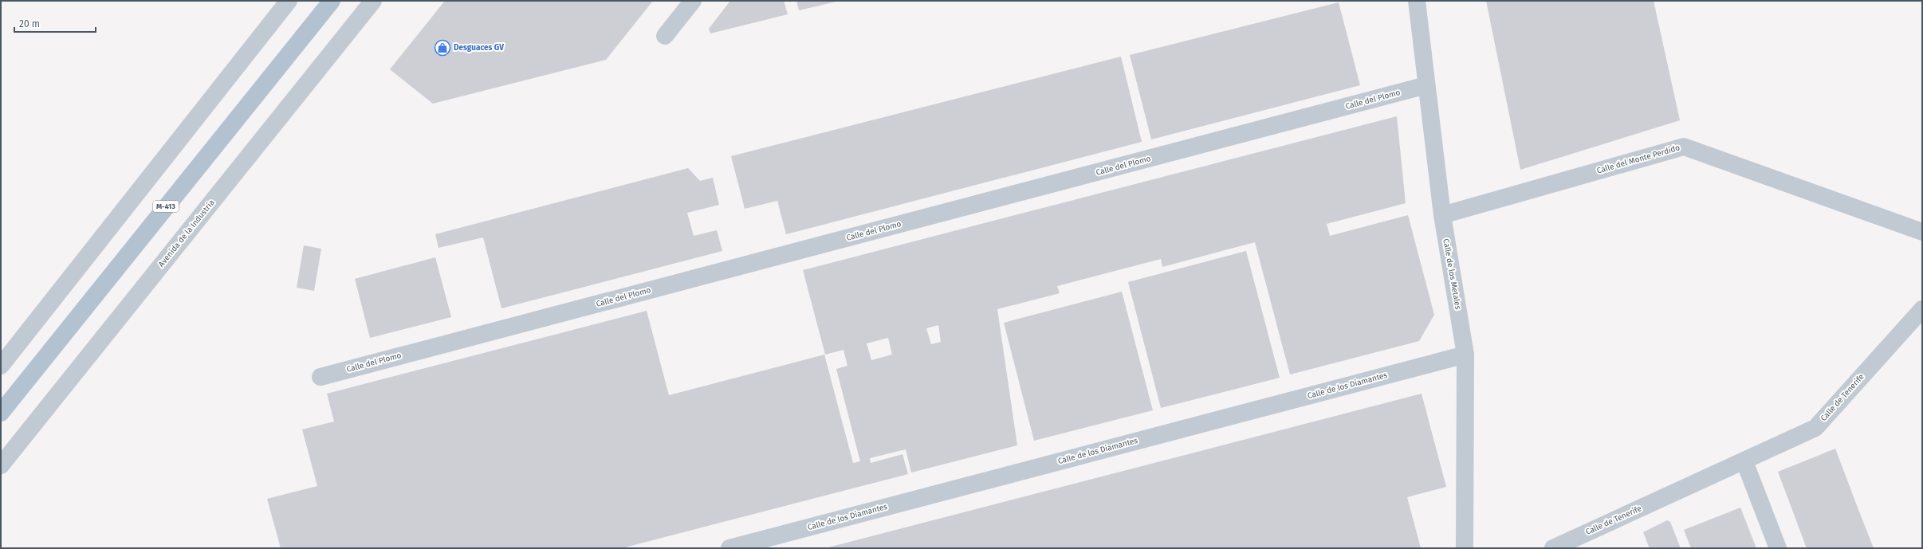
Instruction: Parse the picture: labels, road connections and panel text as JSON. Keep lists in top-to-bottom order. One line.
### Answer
{"streets":{"main road":["M-413"],"street":["Calle del Plomo","Calle del Monte Perdido","Avenida de la Industria","Calle de los Metales","Calle de los Diamantes","Calle de Tenerife"]},"crossings":[["Calle del Plomo","Calle de los Metales"],["Calle del Monte Perdido","Calle de los Metales"],["Calle de los Metales","Calle de los Diamantes"]],"places":{"shop":["Desguaces GV"]},"scale_bar":"20 m"}
